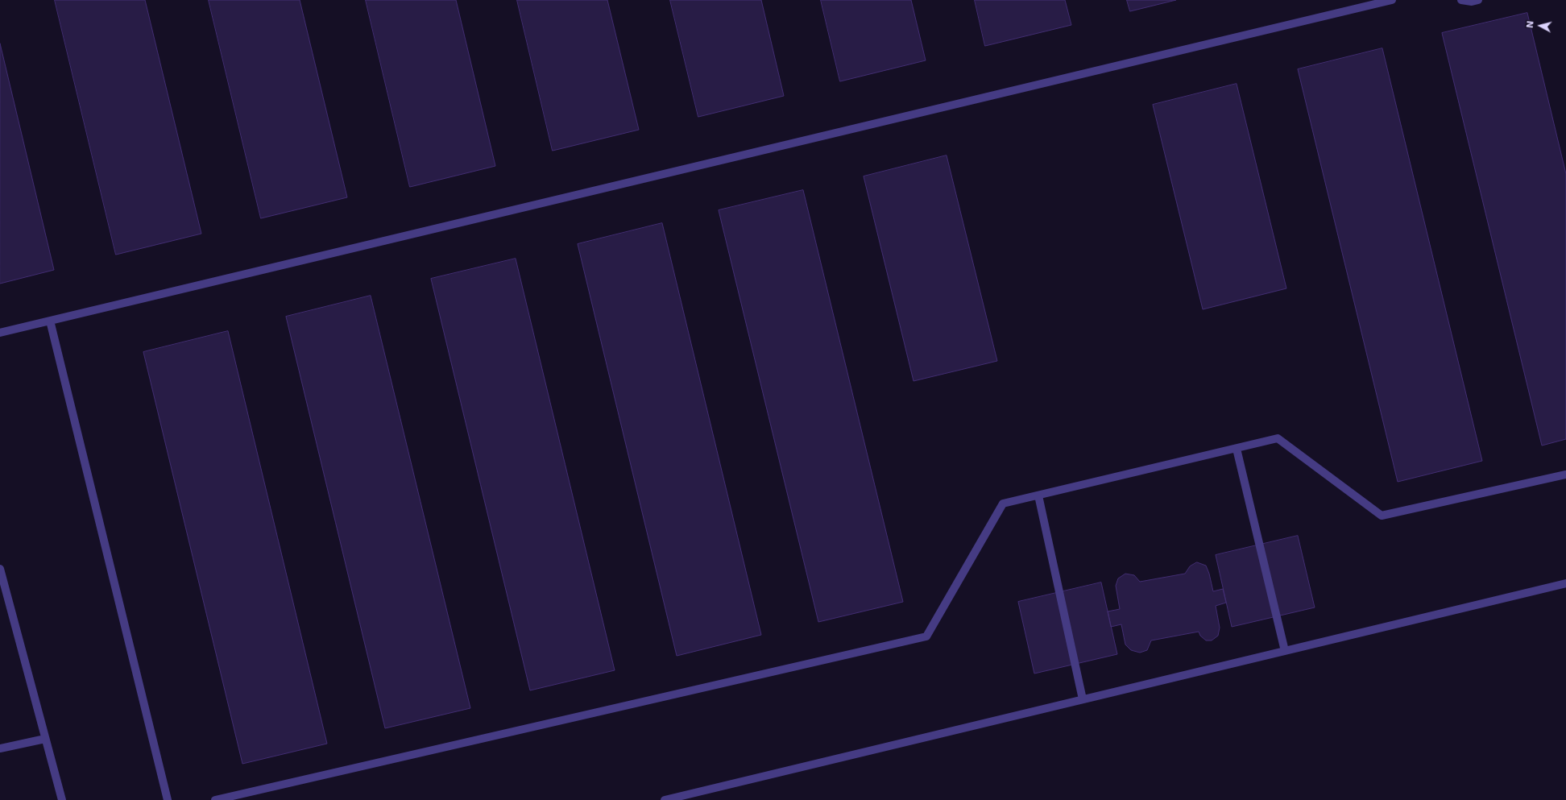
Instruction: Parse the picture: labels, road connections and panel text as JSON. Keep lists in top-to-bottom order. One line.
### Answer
{"north":"left"}
